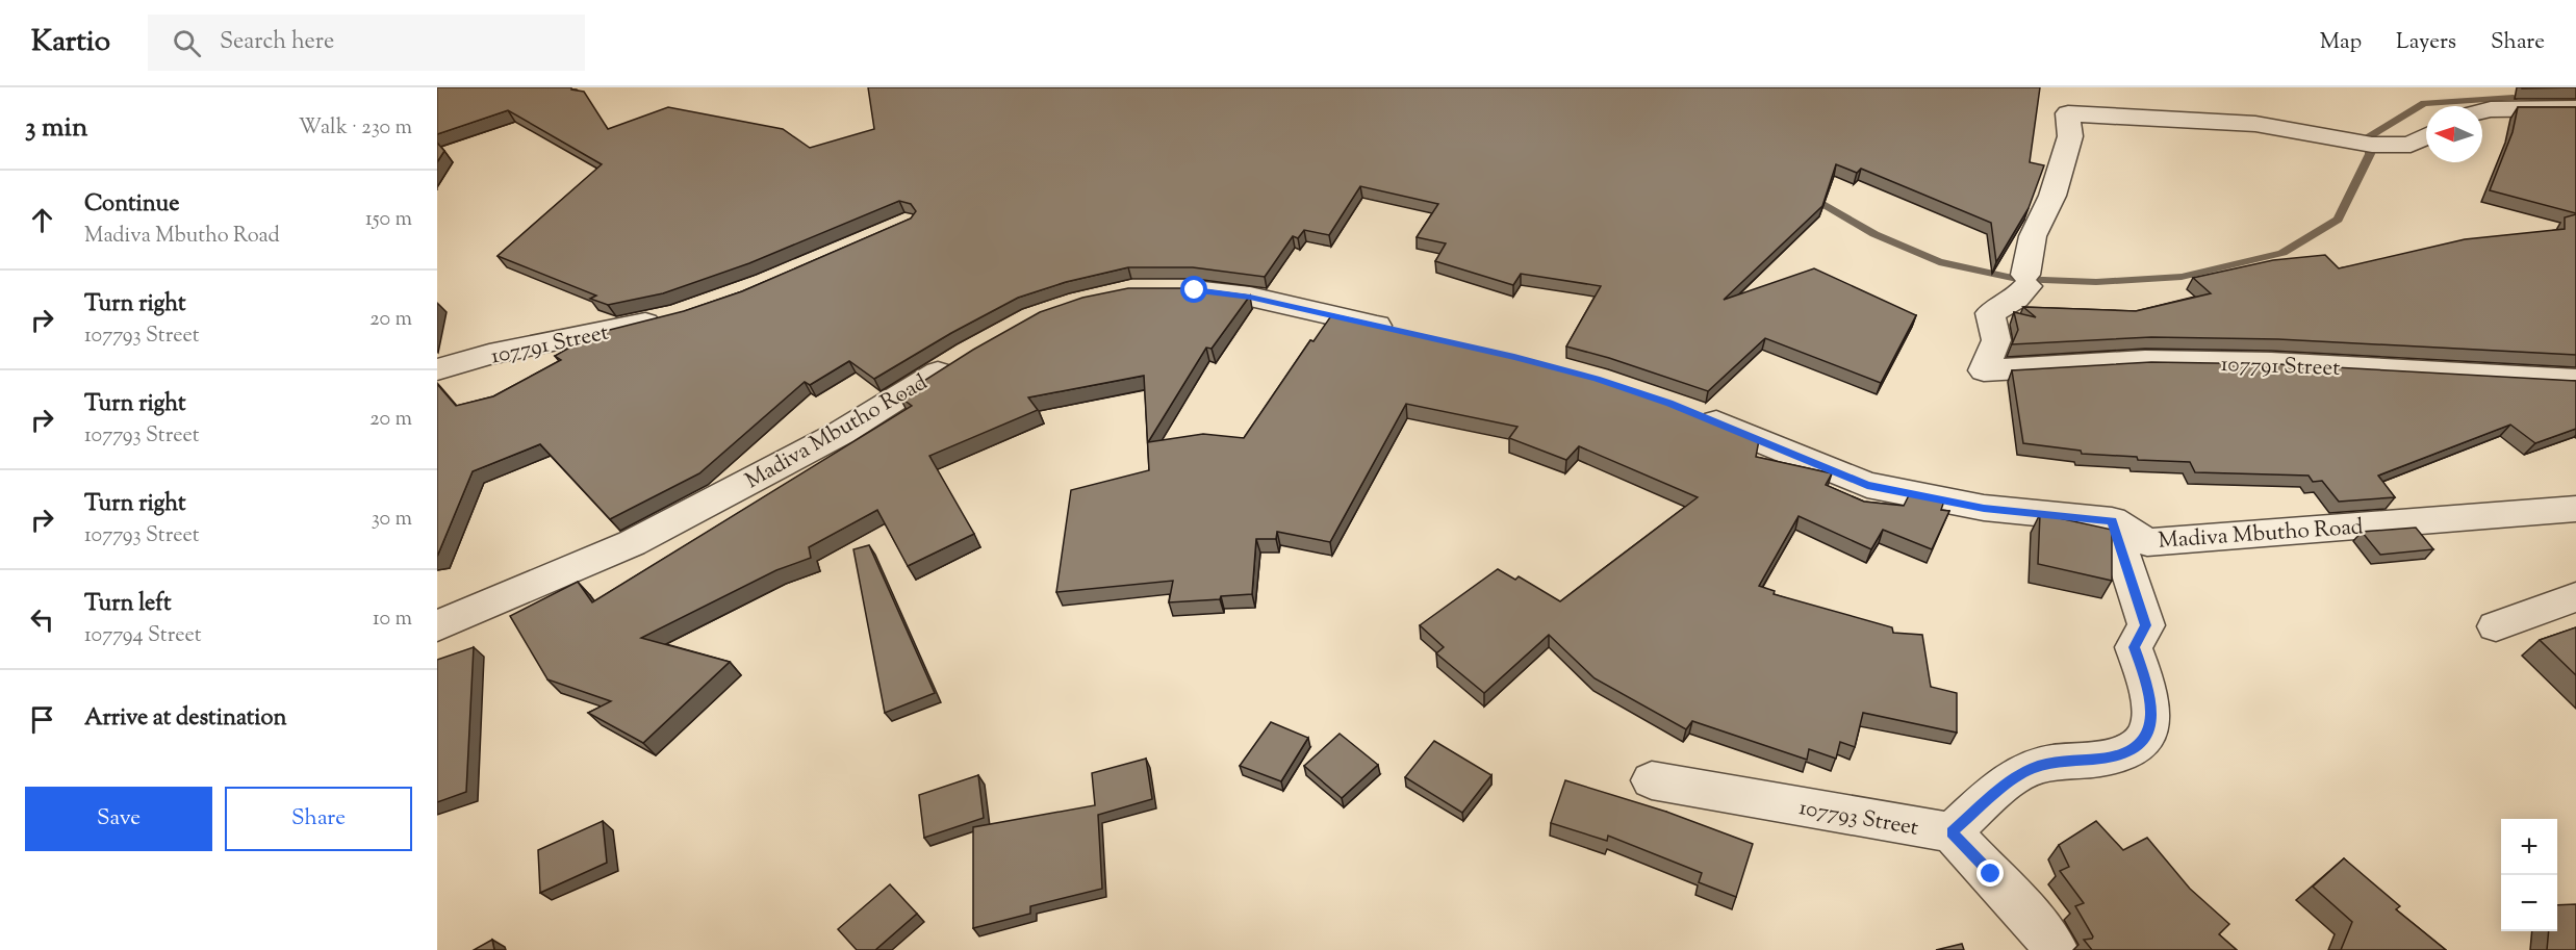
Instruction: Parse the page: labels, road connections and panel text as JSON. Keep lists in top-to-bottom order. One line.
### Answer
{"streets":{"street":["107791 Street","Madiva Mbutho Road","107793 Street"]},"north":"left","page":{"header":"Kartio","search":"Search here","nav":["Map","Layers","Share"],"heading":["3 min","Walk · 230 m"],"list":[["Continue","Madiva Mbutho Road","150 m"],["Turn right","107793 Street","20 m"],["Turn right","107793 Street","20 m"],["Turn right","107793 Street","30 m"],["Turn left","107794 Street","10 m"],"Arrive at destination"],"buttons":["Save","Share"],"map_buttons":["+","−"]}}
